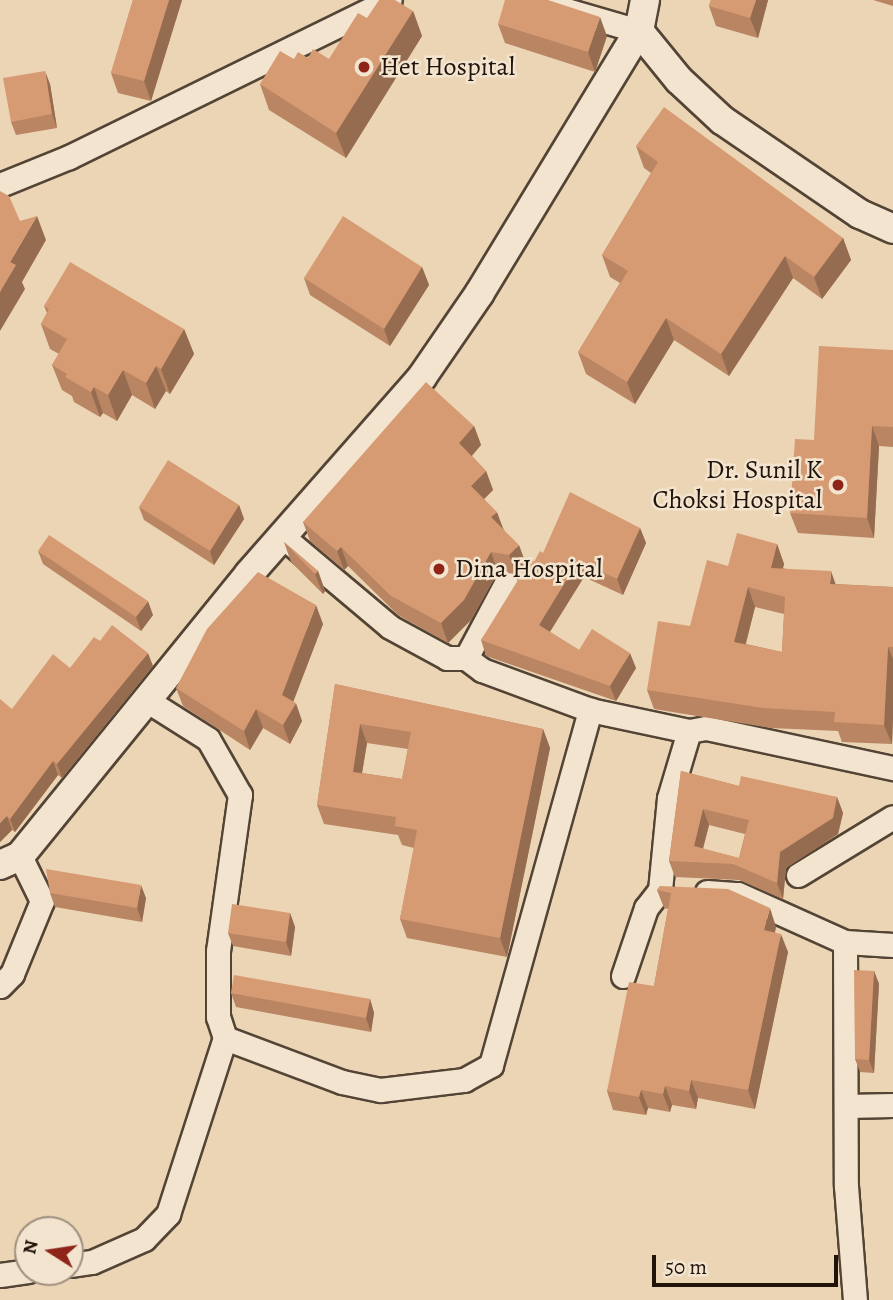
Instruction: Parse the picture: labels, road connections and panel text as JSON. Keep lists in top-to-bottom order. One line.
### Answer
{"places":["Het Hospital","Dr. Sunil K Choksi Hospital","Dina Hospital"],"scale_bar":"50 m","north":"left"}
